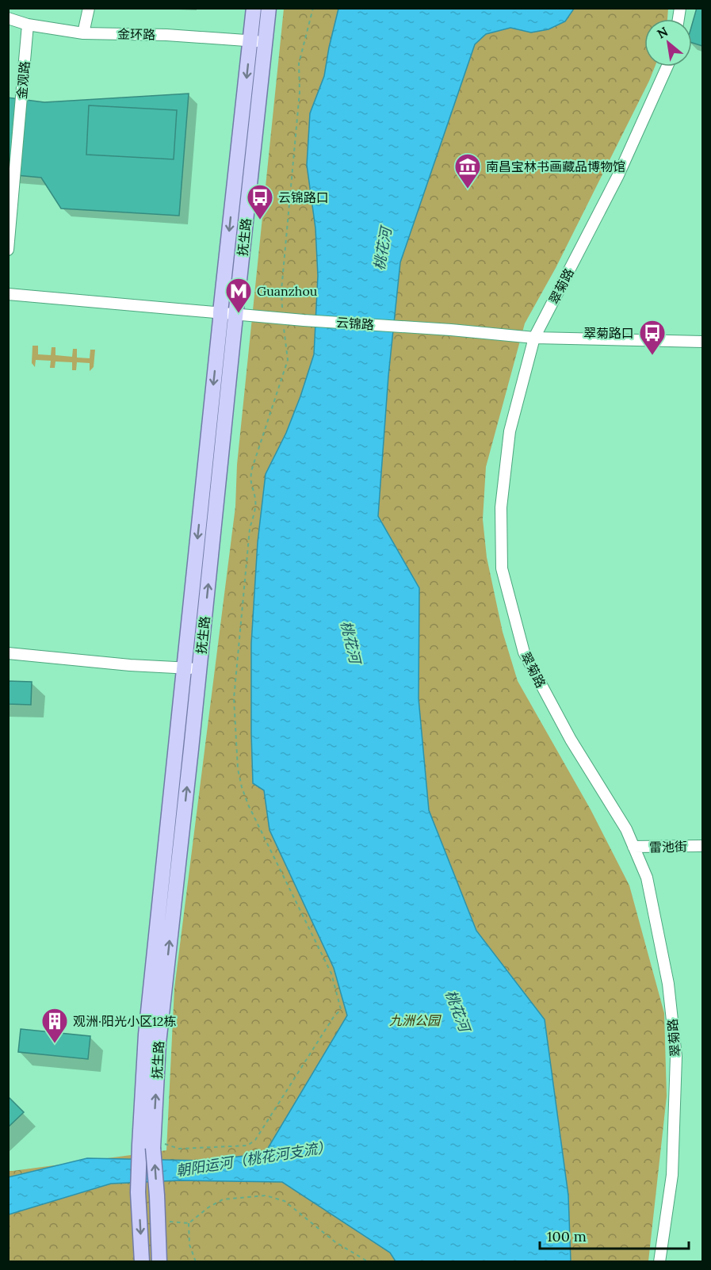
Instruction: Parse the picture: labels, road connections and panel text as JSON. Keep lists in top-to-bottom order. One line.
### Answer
{"streets":{"main road":["抚生路"],"street":["金环路","金观路","翠菊路","云锦路","雷池街"]},"crossings":[["金环路","金观路"],["金环路","抚生路"],["抚生路","云锦路"],["翠菊路","云锦路"],["翠菊路","雷池街"]],"water":["桃花河","朝阳运河（桃花河支流）"],"parks":["九洲公园"],"places":{"museum":["南昌宝林书画藏品博物馆"],"bus stop":["云锦路口","翠菊路口"],"metro station":["Guanzhou"],"building":["观洲·阳光小区12栋"]},"scale_bar":"100 m","north":"top left"}
